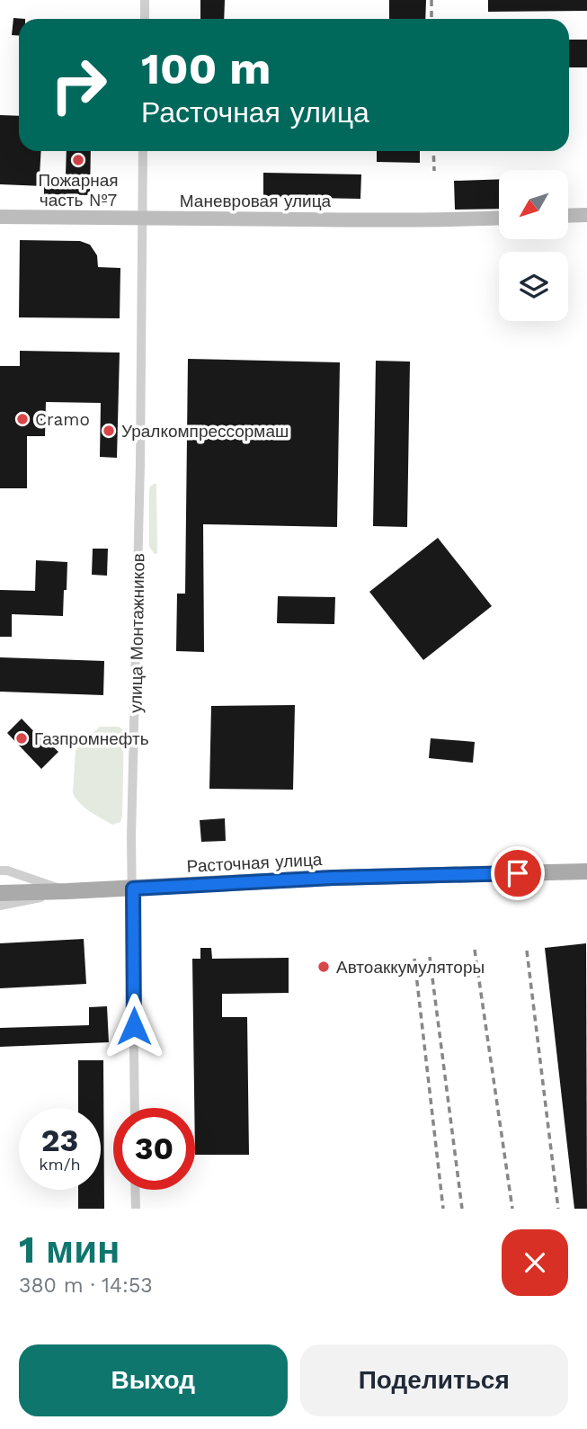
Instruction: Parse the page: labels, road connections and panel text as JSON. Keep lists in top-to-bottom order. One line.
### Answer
{"streets":{"main road":["Маневровая улица","Расточная улица"],"street":["улица Монтажников"]},"crossings":[["Маневровая улица","улица Монтажников"],["улица Монтажников","Расточная улица"]],"places":["Пожарная часть №7","Cramo","Уралкомпрессормаш","Газпромнефть","Автоаккумуляторы"],"north":"bottom left","page":{"turn":["100 m","Расточная улица"],"speed":"23 km/h","limit":"30","heading":["1 мин","380 m · 14:53"],"buttons":["Выход","Поделиться"]}}
